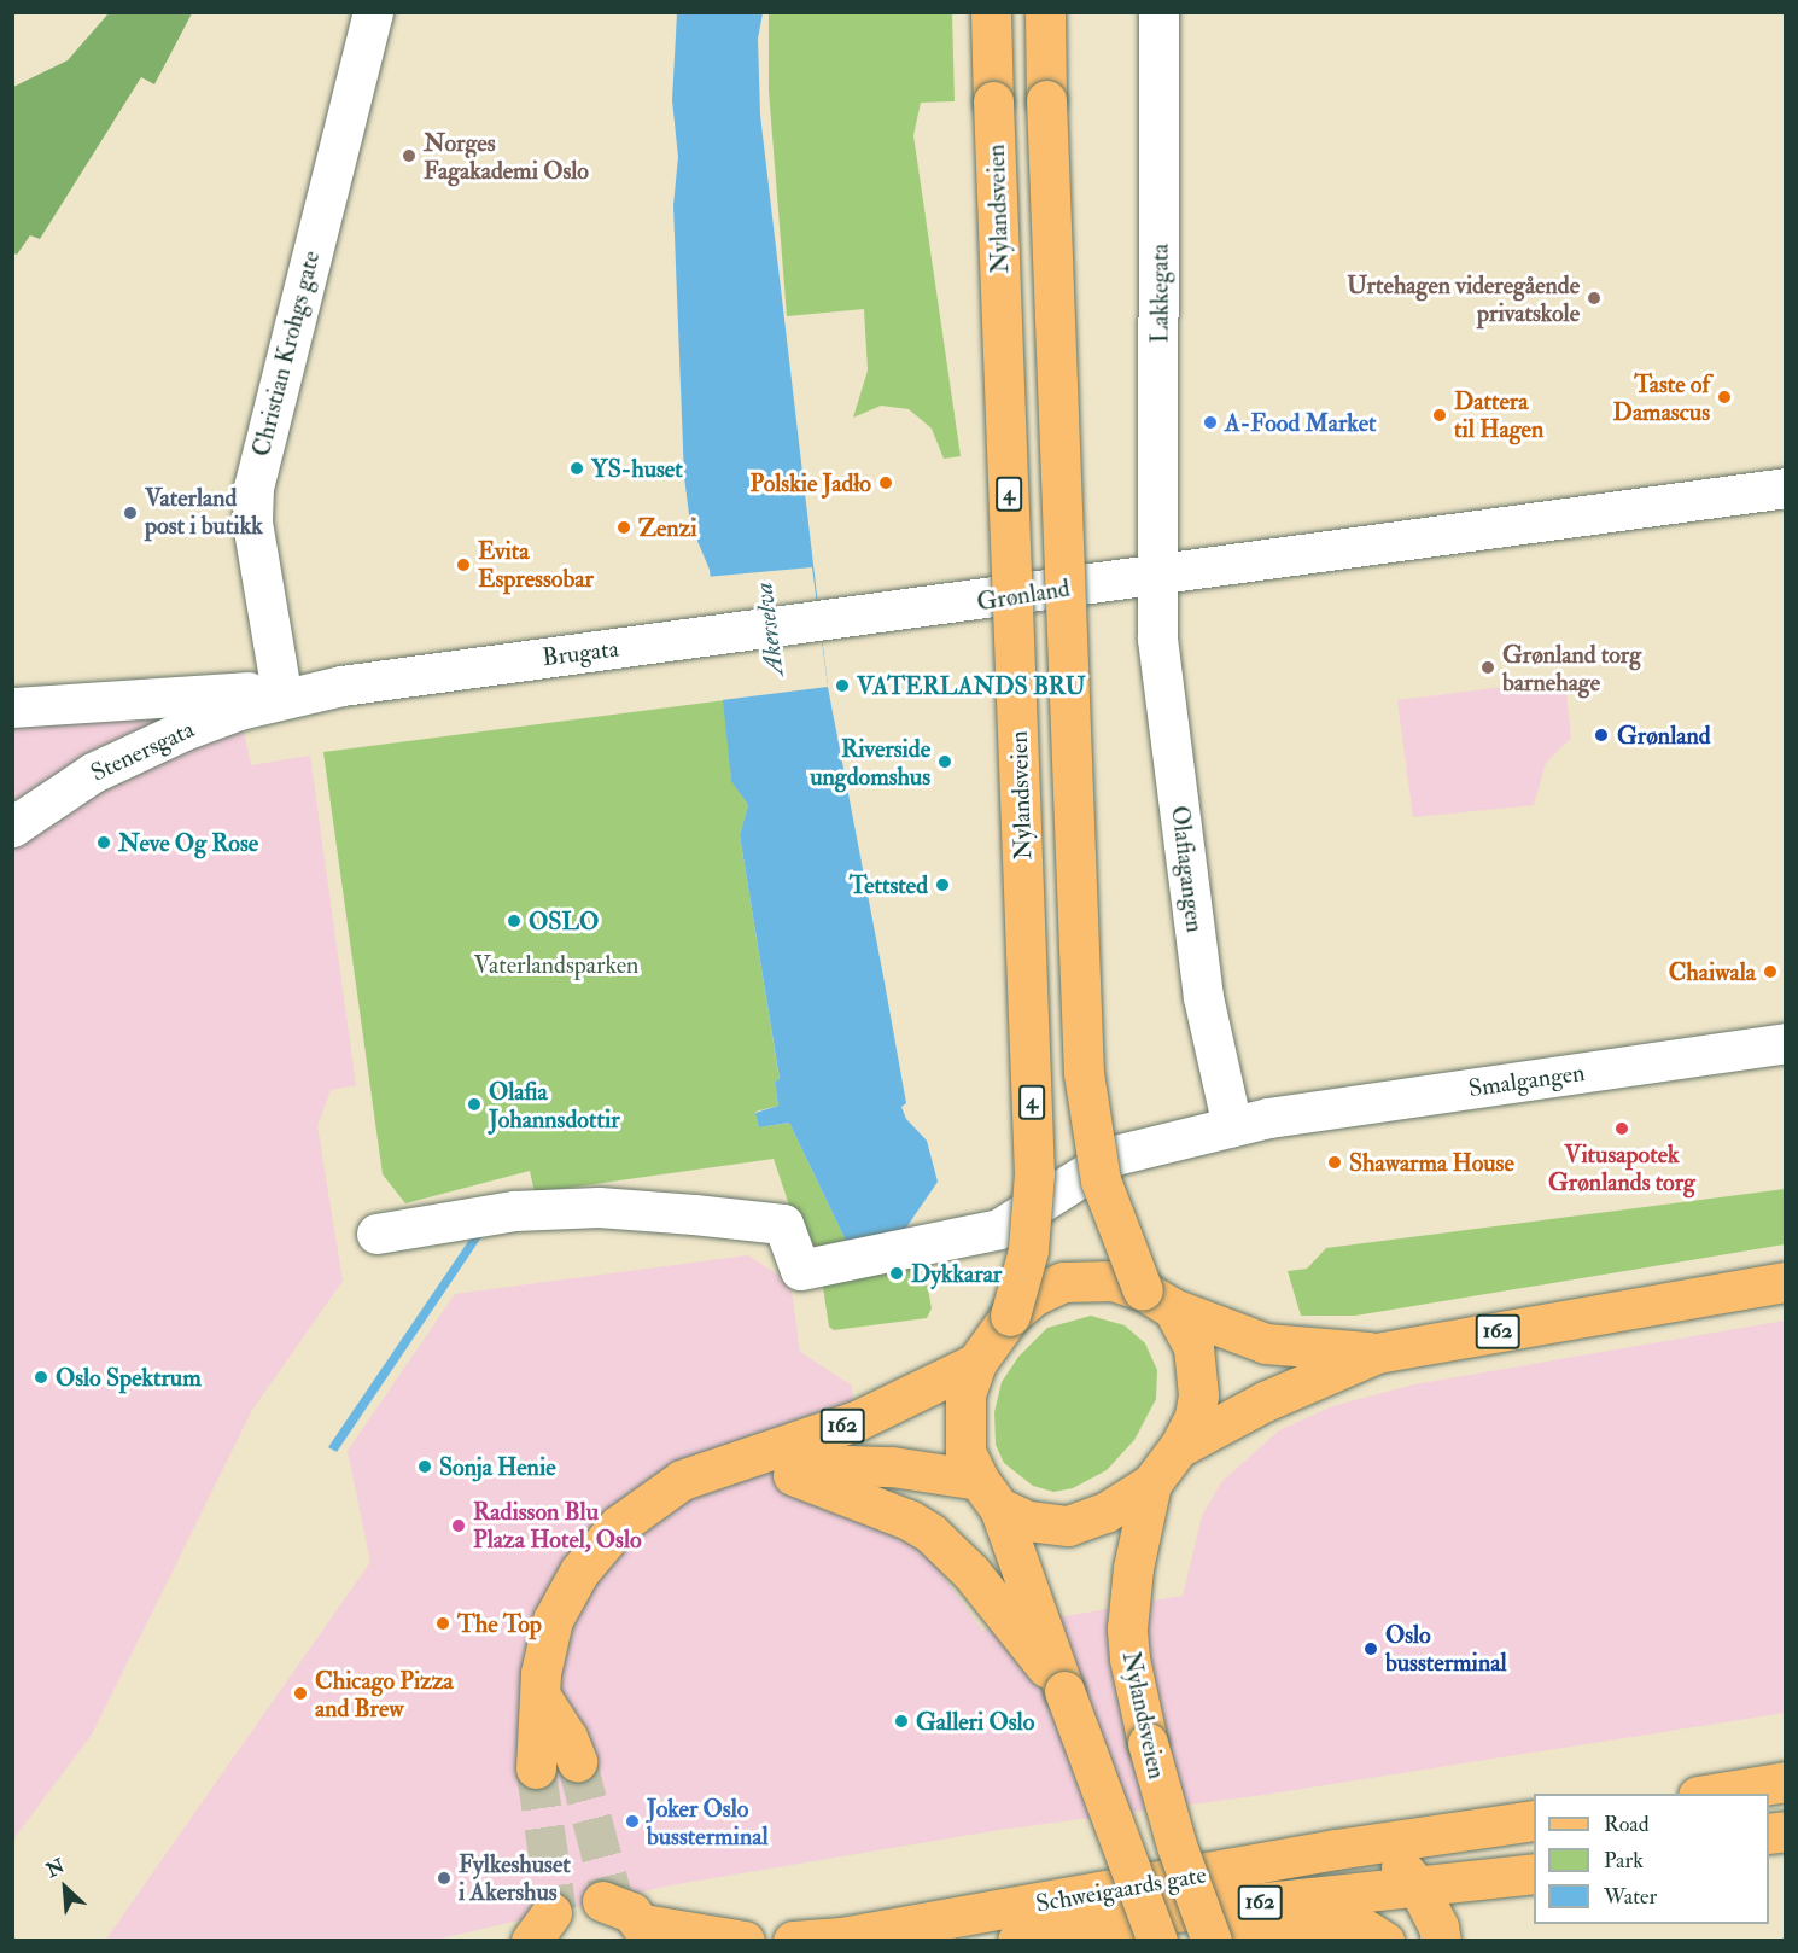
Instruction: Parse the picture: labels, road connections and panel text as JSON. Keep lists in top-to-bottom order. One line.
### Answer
{"streets":{"main road":["Nylandsveien","4","162","Schweigaards gate"],"street":["Lakkegata","Christian Krohgs gate","Grønland","Brugata","Stenersgata","Olafiagangen","Smalgangen"]},"crossings":[["Nylandsveien","162"],["Lakkegata","Grønland"],["Lakkegata","Olafiagangen"],["Christian Krohgs gate","Brugata"],["Christian Krohgs gate","Stenersgata"],["Grønland","Brugata"],["Grønland","Olafiagangen"],["Brugata","Stenersgata"],["Olafiagangen","Smalgangen"],["162","Schweigaards gate"]],"water":["Akerselva"],"parks":["Vaterlandsparken"],"places":["Norges Fagakademi Oslo","Urtehagen videregående privatskole","Taste of Damascus","Dattera til Hagen","A-Food Market","YS-huset","Polskie Jadło","Vaterland post i butikk","Zenzi","Evita Espressobar","Grønland torg barnehage","VATERLANDS BRU","Grønland","Riverside ungdomshus","Neve Og Rose","Tettsted","OSLO","Chaiwala","Olafia Johannsdottir","Vitusapotek Grønlands torg","Shawarma House","Dykkarar","Oslo Spektrum","Sonja Henie","Radisson Blu Plaza Hotel, Oslo","The Top","Oslo bussterminal","Chicago Pizza and Brew","Galleri Oslo","Joker Oslo bussterminal","Fylkeshuset i Akershus"],"legend":["Road","Park","Water"],"north":"top left"}
